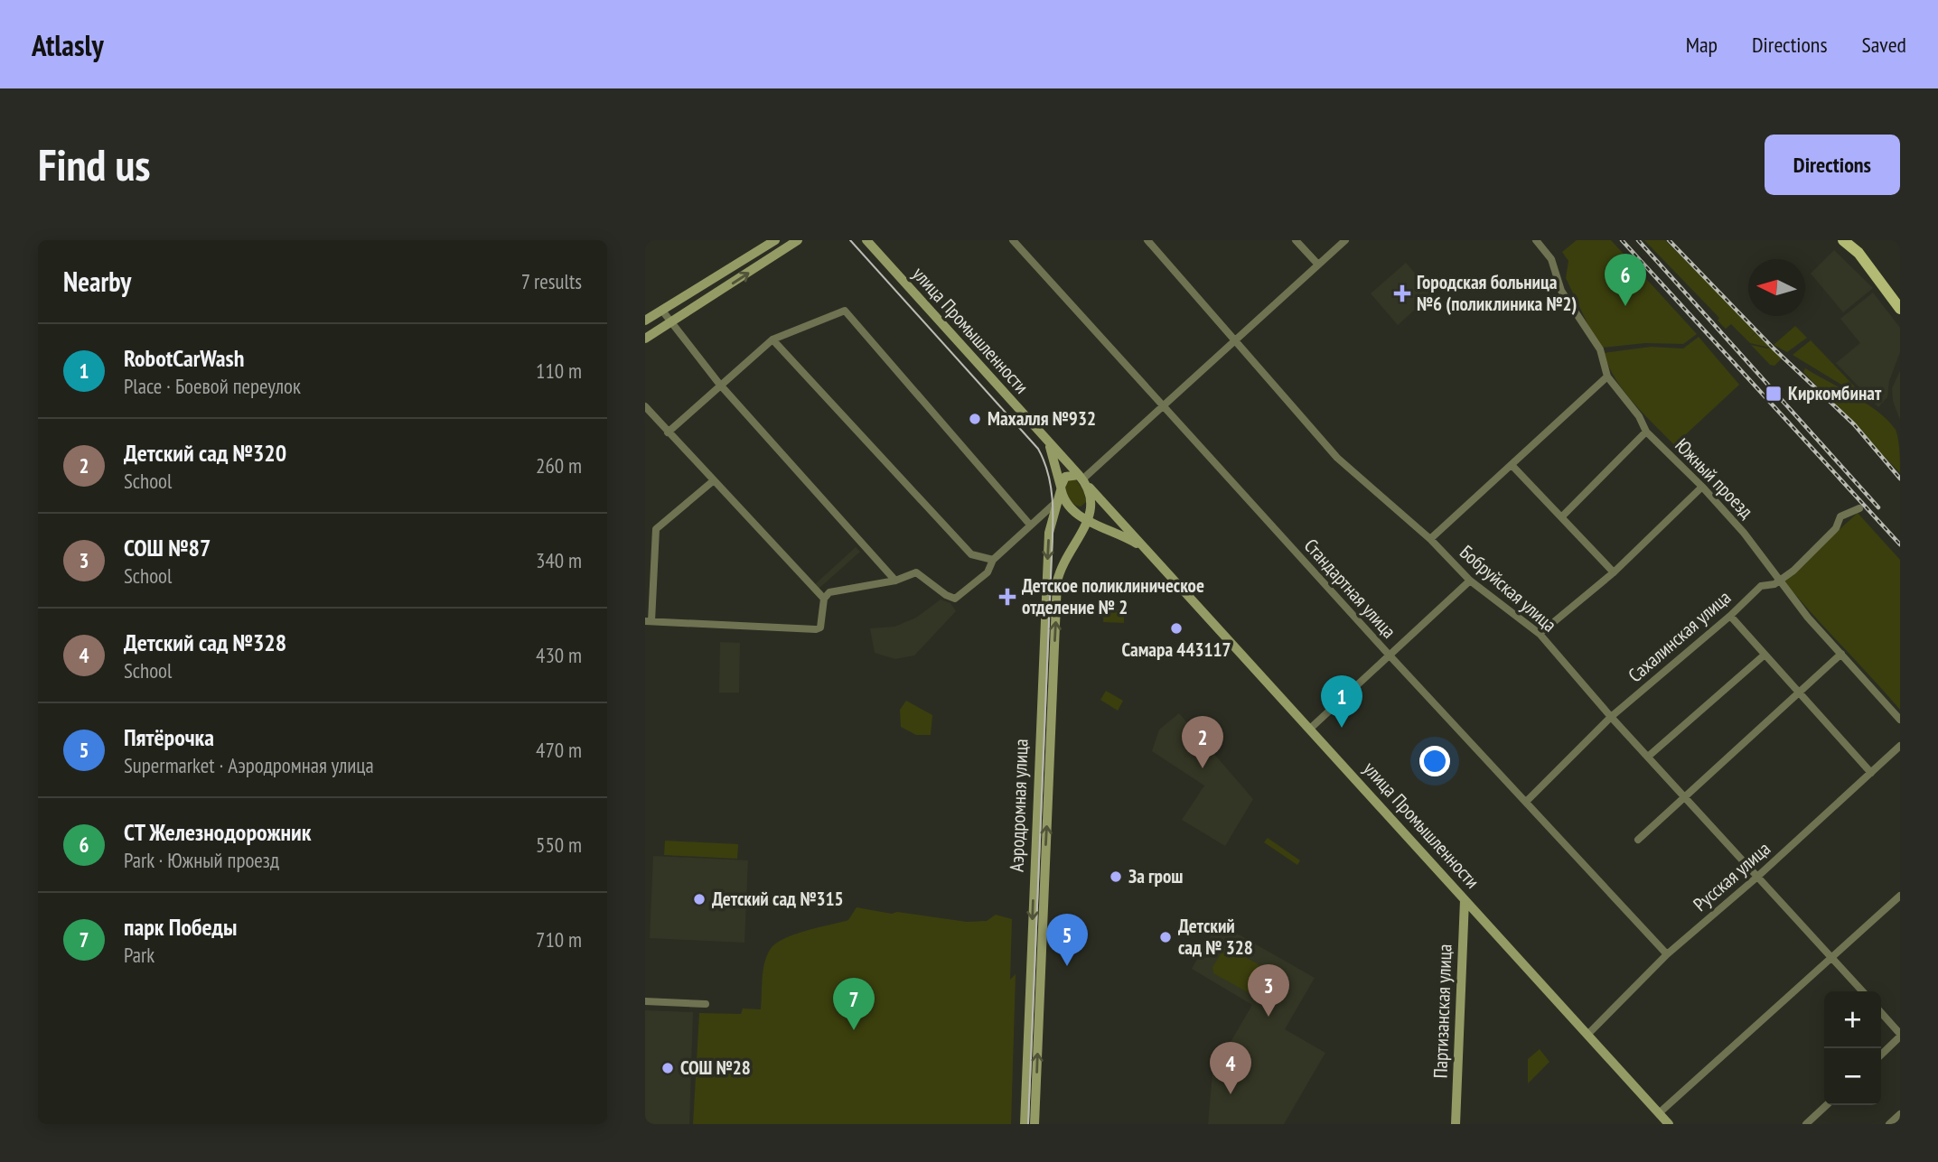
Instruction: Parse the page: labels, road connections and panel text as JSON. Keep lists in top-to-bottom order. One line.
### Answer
{"streets":{"main road":["улица Промышленности","Аэродромная улица","Партизанская улица"],"street":["Южный проезд","Стандартная улица","Бобруйская улица","Сахалинская улица","Русская улица"]},"crossings":[["улица Промышленности","Аэродромная улица"],["улица Промышленности","Русская улица"],["улица Промышленности","Партизанская улица"],["Южный проезд","Сахалинская улица"],["Стандартная улица","Сахалинская улица"],["Стандартная улица","Русская улица"],["Бобруйская улица","Сахалинская улица"],["Бобруйская улица","Русская улица"]],"places":{"health":["Городская больница №6 (поликлиника №2)","Детское поликлиническое отделение № 2"],"transit":["Киркомбинат"],"other":["Махалля №932","Самара 443117","За грош","Детский сад №315","Детский сад № 328","СОШ №28"]},"north":"left","page":{"header":"Atlasly","nav":["Map","Directions","Saved"],"buttons":"Directions","title":"Find us","heading":["Nearby","7 results"],"pins":["6","1","2","5","3","7","4"],"list":[{"mark":"1","name":"RobotCarWash","note":"Place · Боевой переулок","value":"110 m"},{"mark":"2","name":"Детский сад №320","note":"School","value":"260 m"},{"mark":"3","name":"СОШ №87","note":"School","value":"340 m"},{"mark":"4","name":"Детский сад №328","note":"School","value":"430 m"},{"mark":"5","name":"Пятёрочка","note":"Supermarket · Аэродромная улица","value":"470 m"},{"mark":"6","name":"СТ Железнодорожник","note":"Park · Южный проезд","value":"550 m"},{"mark":"7","name":"парк Победы","note":"Park","value":"710 m"}],"map_buttons":["+","−"]}}
